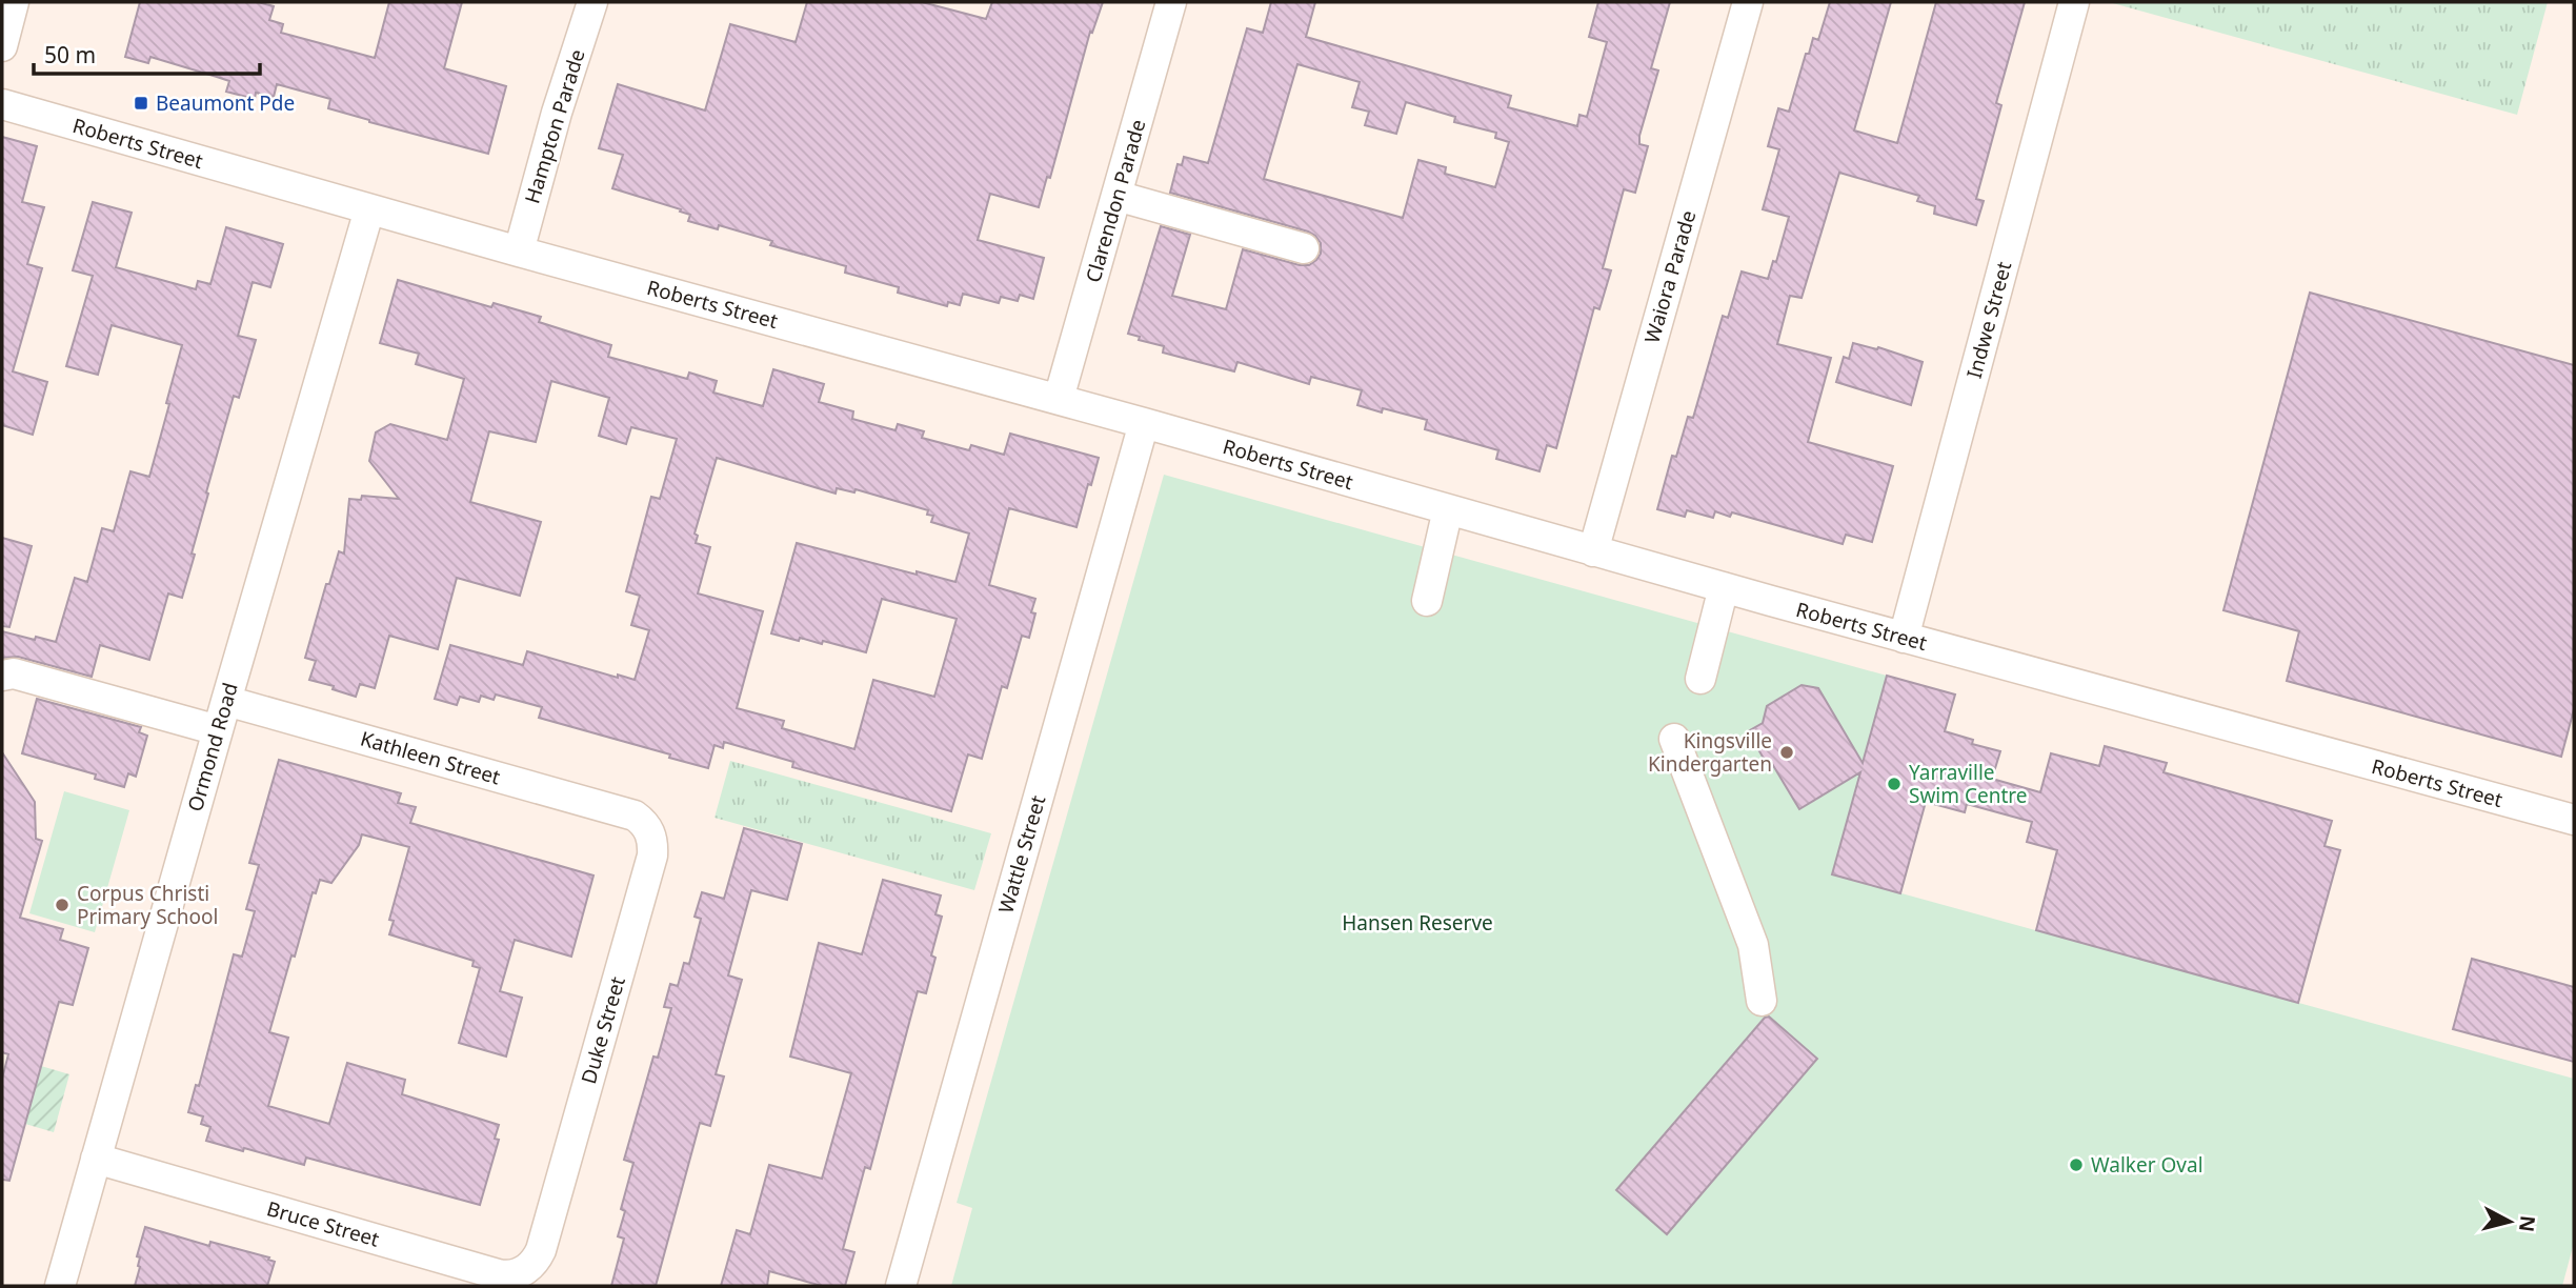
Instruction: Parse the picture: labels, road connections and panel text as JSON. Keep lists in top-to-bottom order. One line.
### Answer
{"streets":{"street":["Hampton Parade","Roberts Street","Clarendon Parade","Waiora Parade","Indwe Street","Ormond Road","Kathleen Street","Wattle Street","Duke Street","Bruce Street"]},"crossings":[["Hampton Parade","Roberts Street"],["Roberts Street","Clarendon Parade"],["Roberts Street","Waiora Parade"],["Roberts Street","Indwe Street"],["Roberts Street","Ormond Road"],["Roberts Street","Wattle Street"],["Ormond Road","Kathleen Street"],["Ormond Road","Bruce Street"],["Kathleen Street","Duke Street"],["Duke Street","Bruce Street"]],"parks":["Hansen Reserve"],"places":{"transit":["Beaumont Pde"],"other":["Kingsville Kindergarten","Yarraville Swim Centre","Corpus Christi Primary School","Walker Oval"]},"scale_bar":"50 m","north":"right"}
